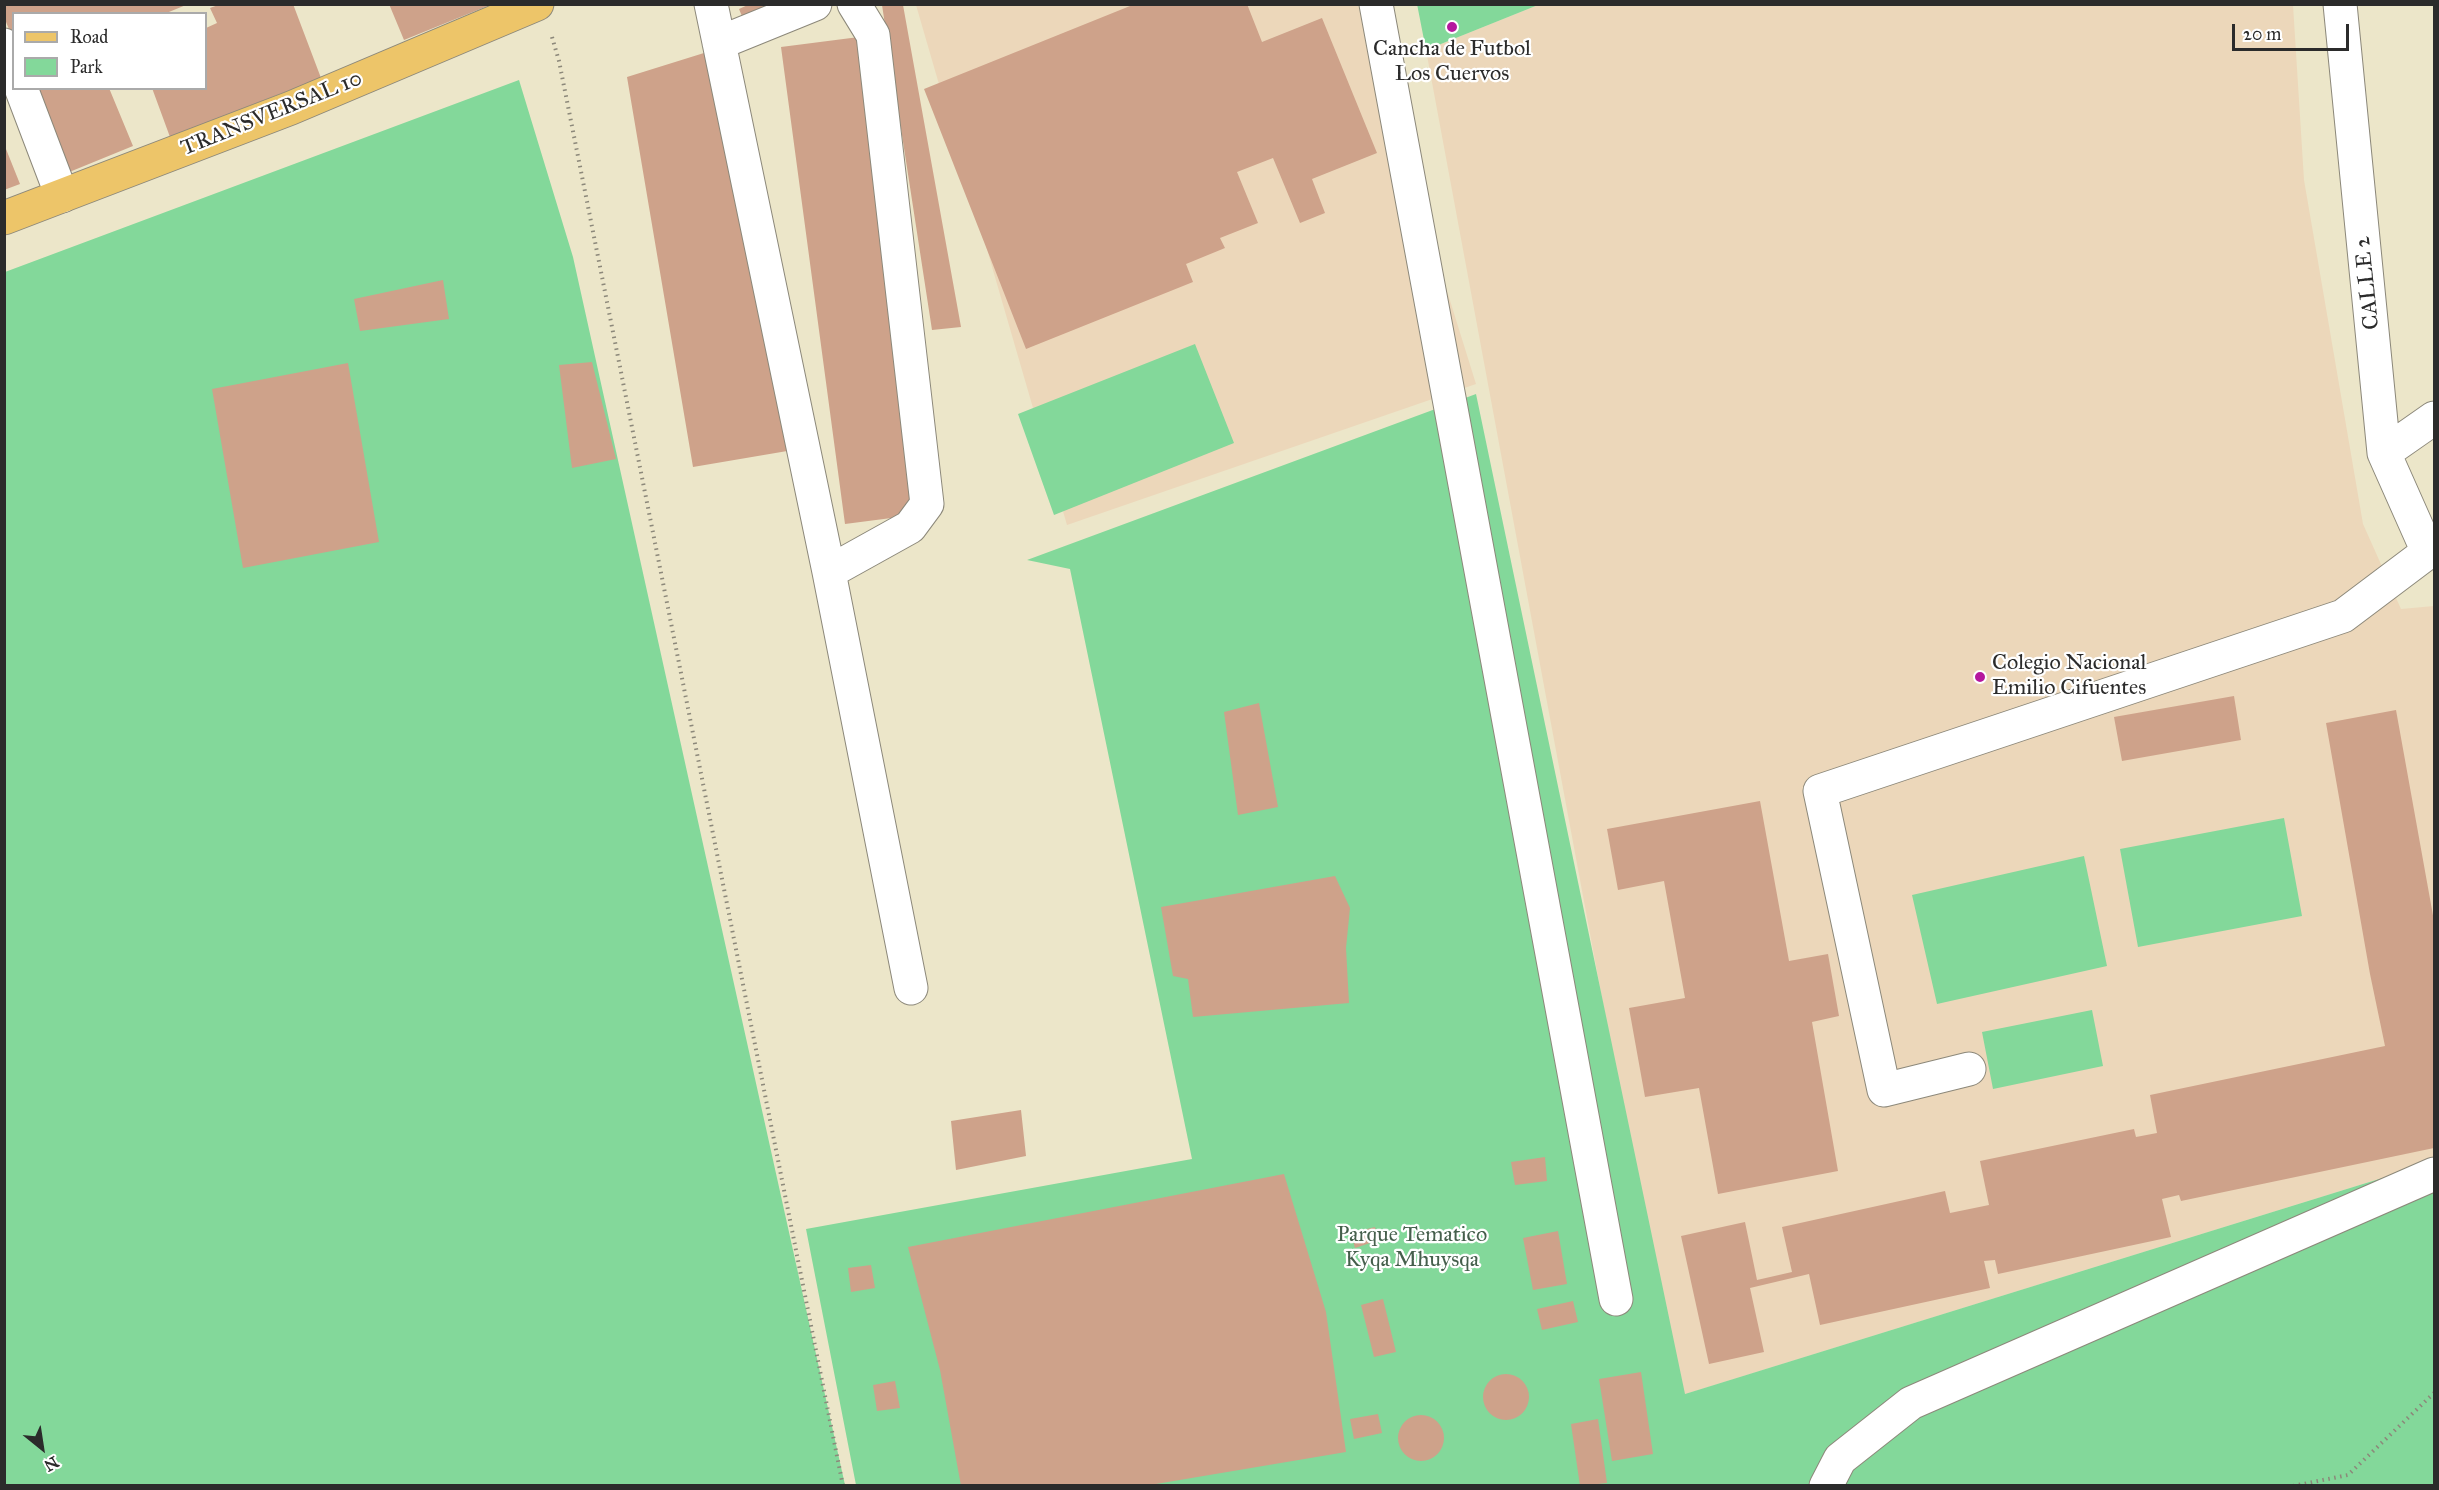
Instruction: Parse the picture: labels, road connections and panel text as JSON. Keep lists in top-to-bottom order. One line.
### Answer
{"streets":{"main road":["TRANSVERSAL 10"],"street":["CALLE 2"]},"parks":["Parque Tematico Kyqa Mhuysqa"],"places":["Cancha de Futbol Los Cuervos","Colegio Nacional Emilio Cifuentes"],"legend":["Road","Park"],"scale_bar":"20 m","north":"bottom right"}
